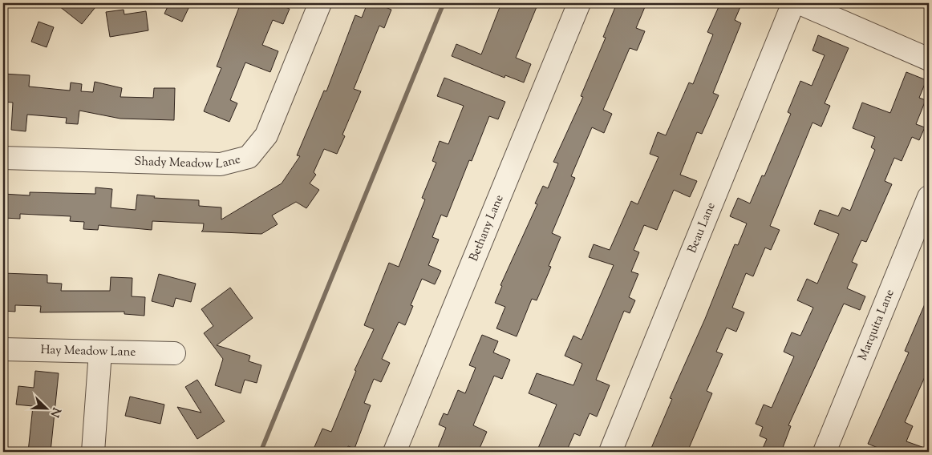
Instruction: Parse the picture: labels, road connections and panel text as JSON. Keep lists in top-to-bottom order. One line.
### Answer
{"streets":{"street":["Shady Meadow Lane","Bethany Lane","Beau Lane","Marquita Lane","Hay Meadow Lane"]},"north":"bottom right"}
